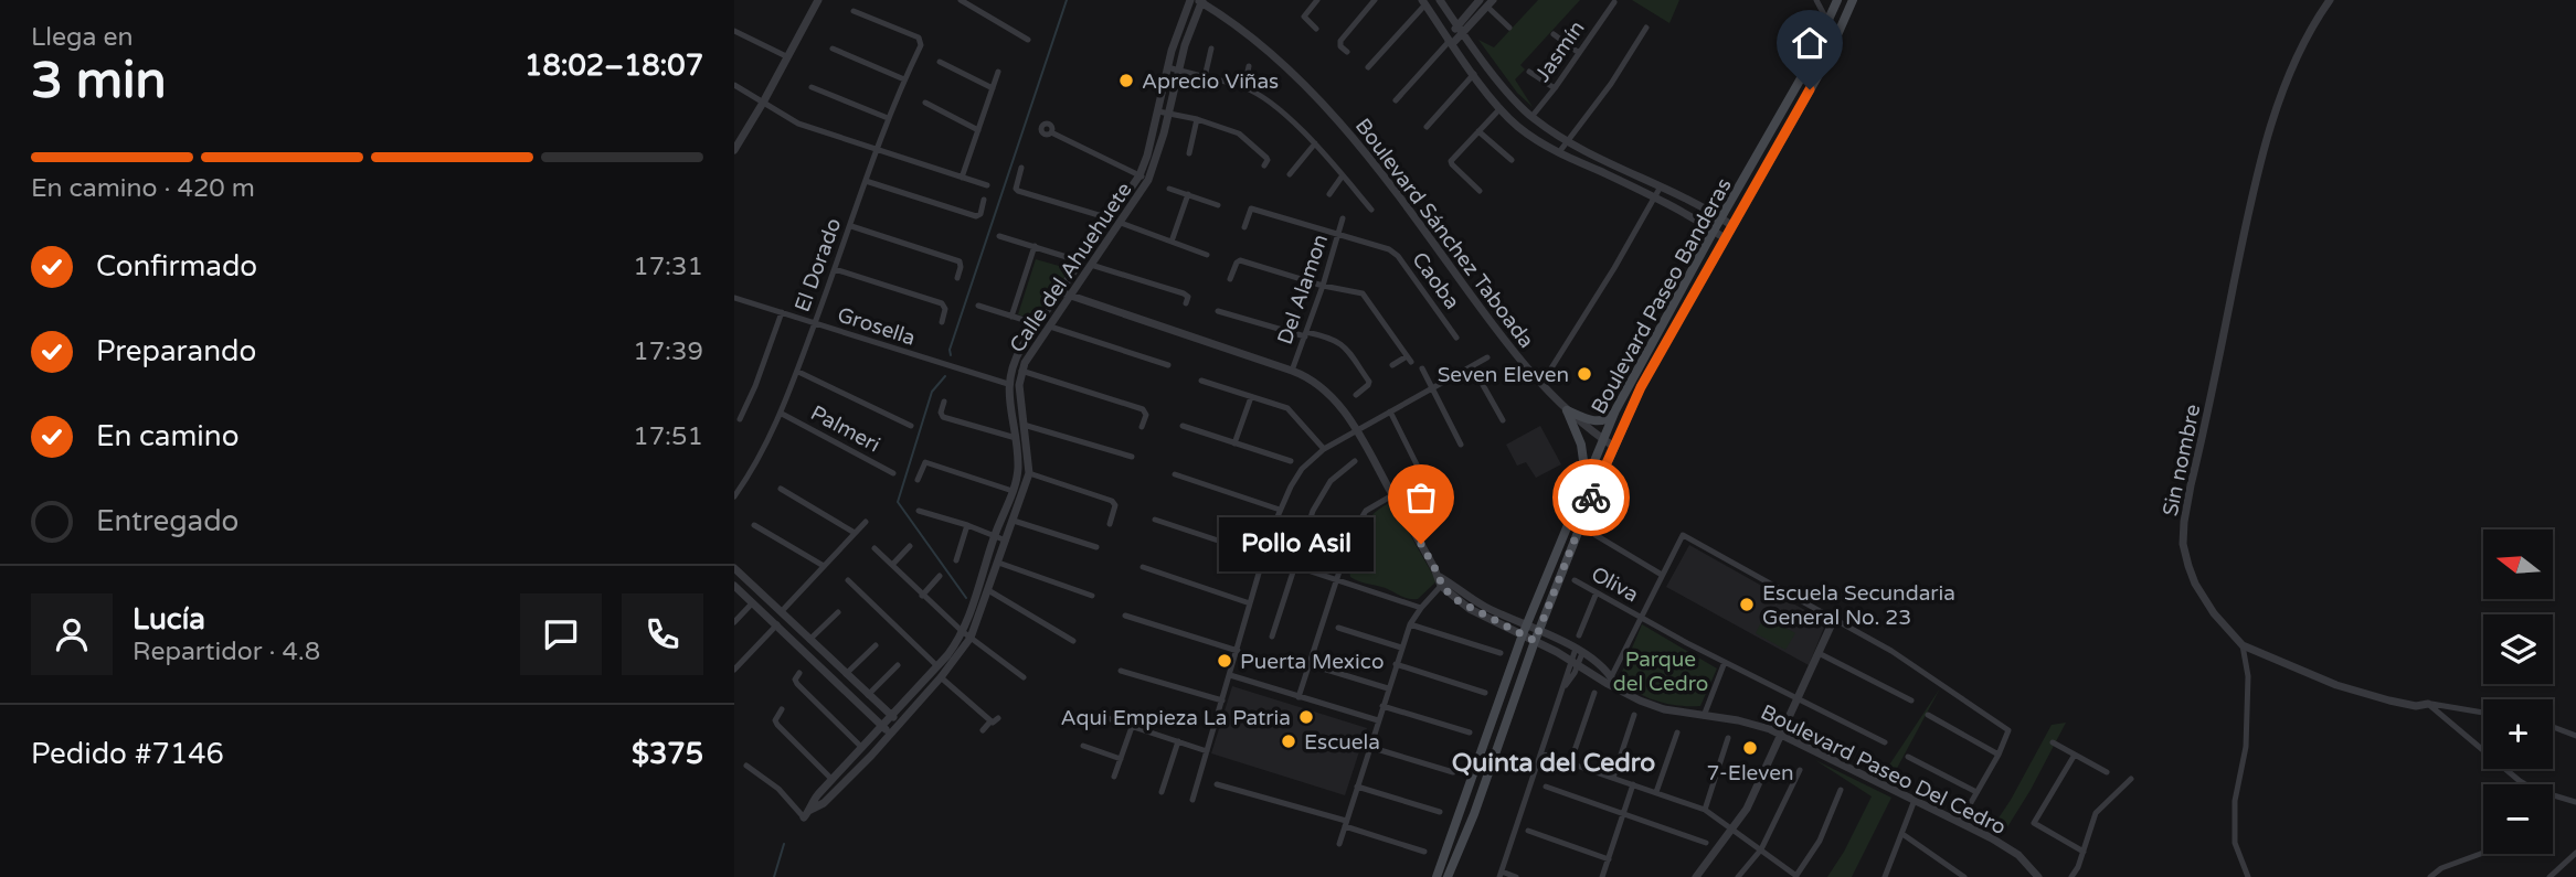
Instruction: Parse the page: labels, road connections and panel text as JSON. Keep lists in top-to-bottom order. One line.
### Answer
{"streets":{"main road":["Boulevard Paseo Banderas"],"street":["Jasmín","Boulevard Sánchez Taboada","El Dorado","Calle del Ahuehuete","Caoba","Del Alamon","Grosella","Palmeri","Sin nombre","Oliva","Boulevard Paseo Del Cedro"]},"crossings":[["Boulevard Sánchez Taboada","Calle del Ahuehuete"],["Boulevard Sánchez Taboada","Boulevard Paseo Banderas"],["El Dorado","Grosella"],["El Dorado","Palmeri"],["Calle del Ahuehuete","Grosella"],["Caoba","Del Alamon"]],"districts":["Quinta del Cedro"],"parks":["Parque del Cedro"],"places":["Aprecio Viñas","Seven Eleven","Pollo Asil","Escuela Secundaria General No. 23","Puerta Mexico","Aqui Empieza La Patria","Escuela","7-Eleven"],"north":"left","page":{"heading":["3 min","Llega en","18:02–18:07"],"panel":["Lucía","Repartidor · 4.8","Pedido #7146","$375"],"bar":"En camino · 420 m","list":[["Confirmado","17:31"],["Preparando","17:39"],["En camino","17:51"],"Entregado"],"bubble":"Pollo Asil","map_buttons":["+","−"]}}
